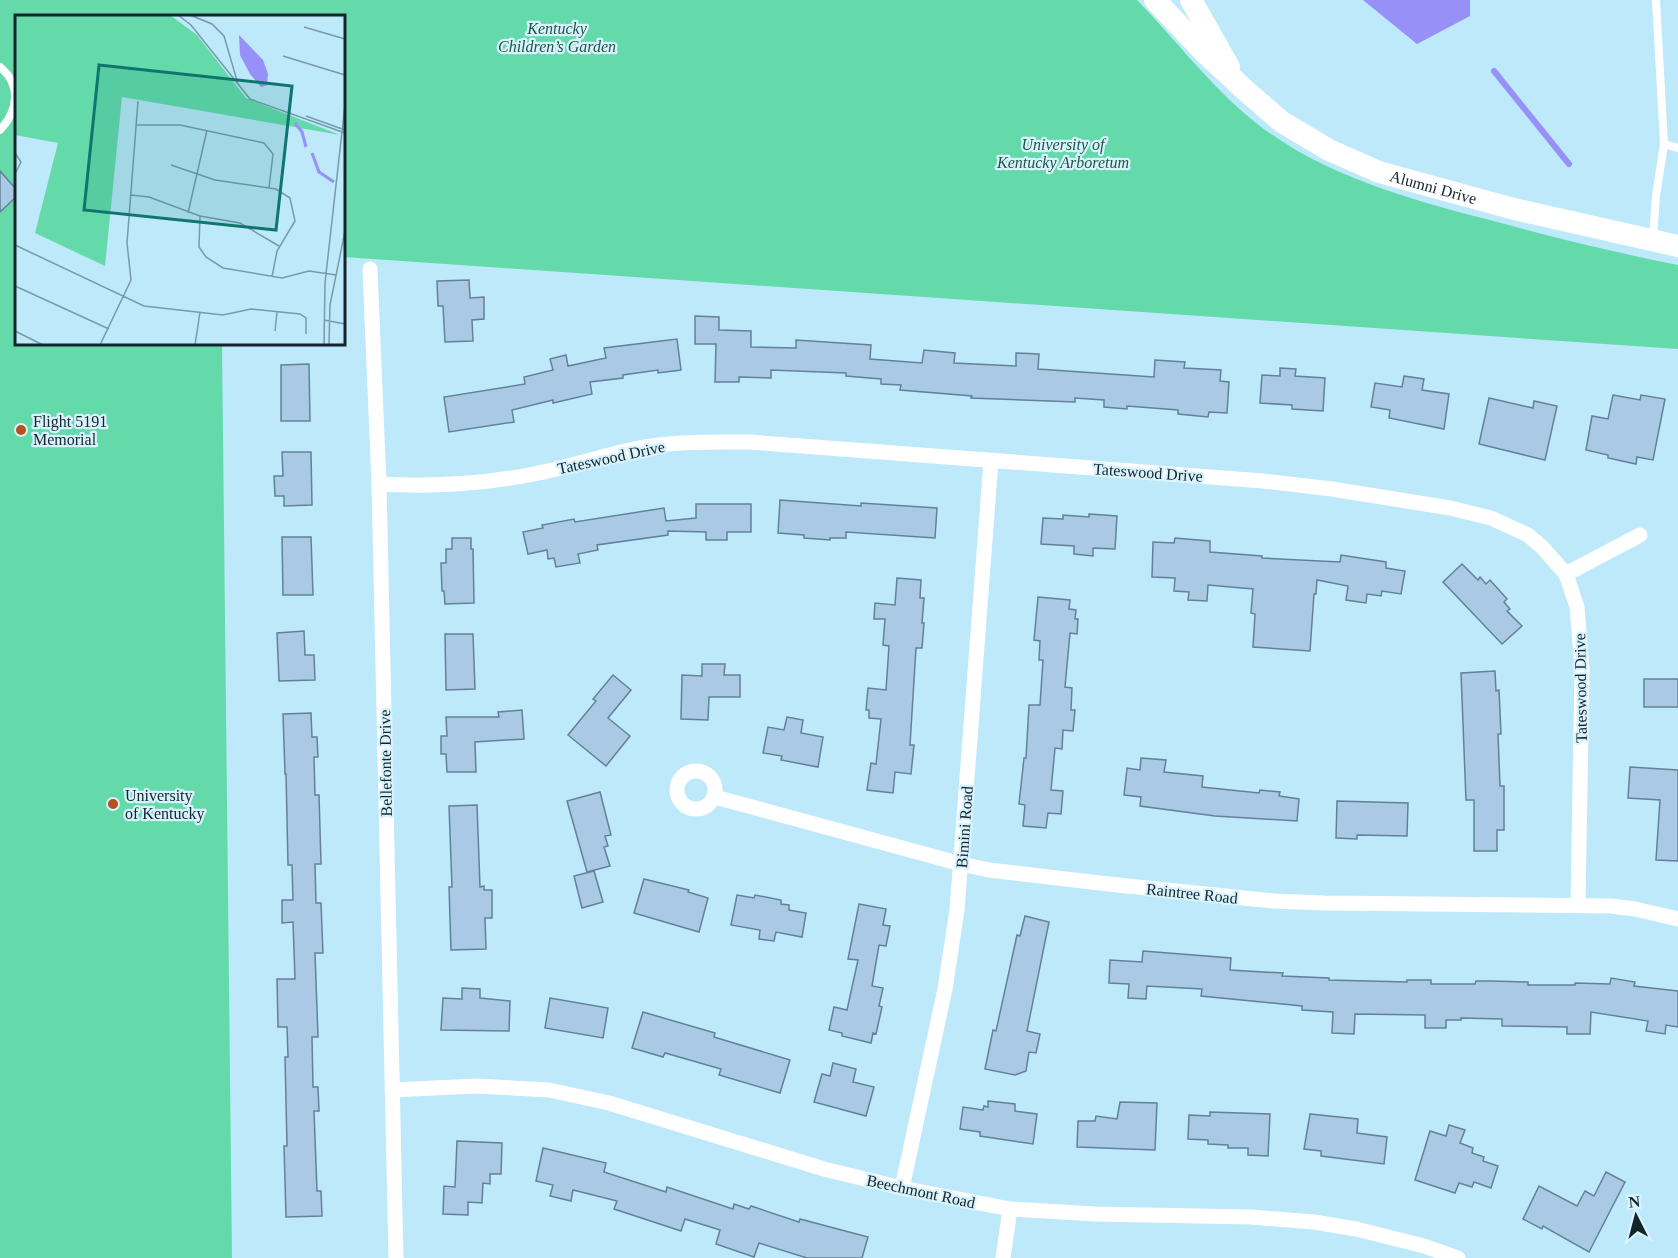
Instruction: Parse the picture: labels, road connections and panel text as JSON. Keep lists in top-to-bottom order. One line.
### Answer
{"streets":{"main road":["Alumni Drive"],"street":["Tateswood Drive","Bellefonte Drive","Bimini Road","Raintree Road","Beechmont Road"]},"crossings":[["Tateswood Drive","Bellefonte Drive"],["Tateswood Drive","Bimini Road"],["Tateswood Drive","Raintree Road"],["Bellefonte Drive","Beechmont Road"],["Bimini Road","Raintree Road"],["Bimini Road","Beechmont Road"]],"parks":["Kentucky Children’s Garden","University of Kentucky Arboretum"],"places":["Flight 5191 Memorial","University of Kentucky"],"north":"top"}
